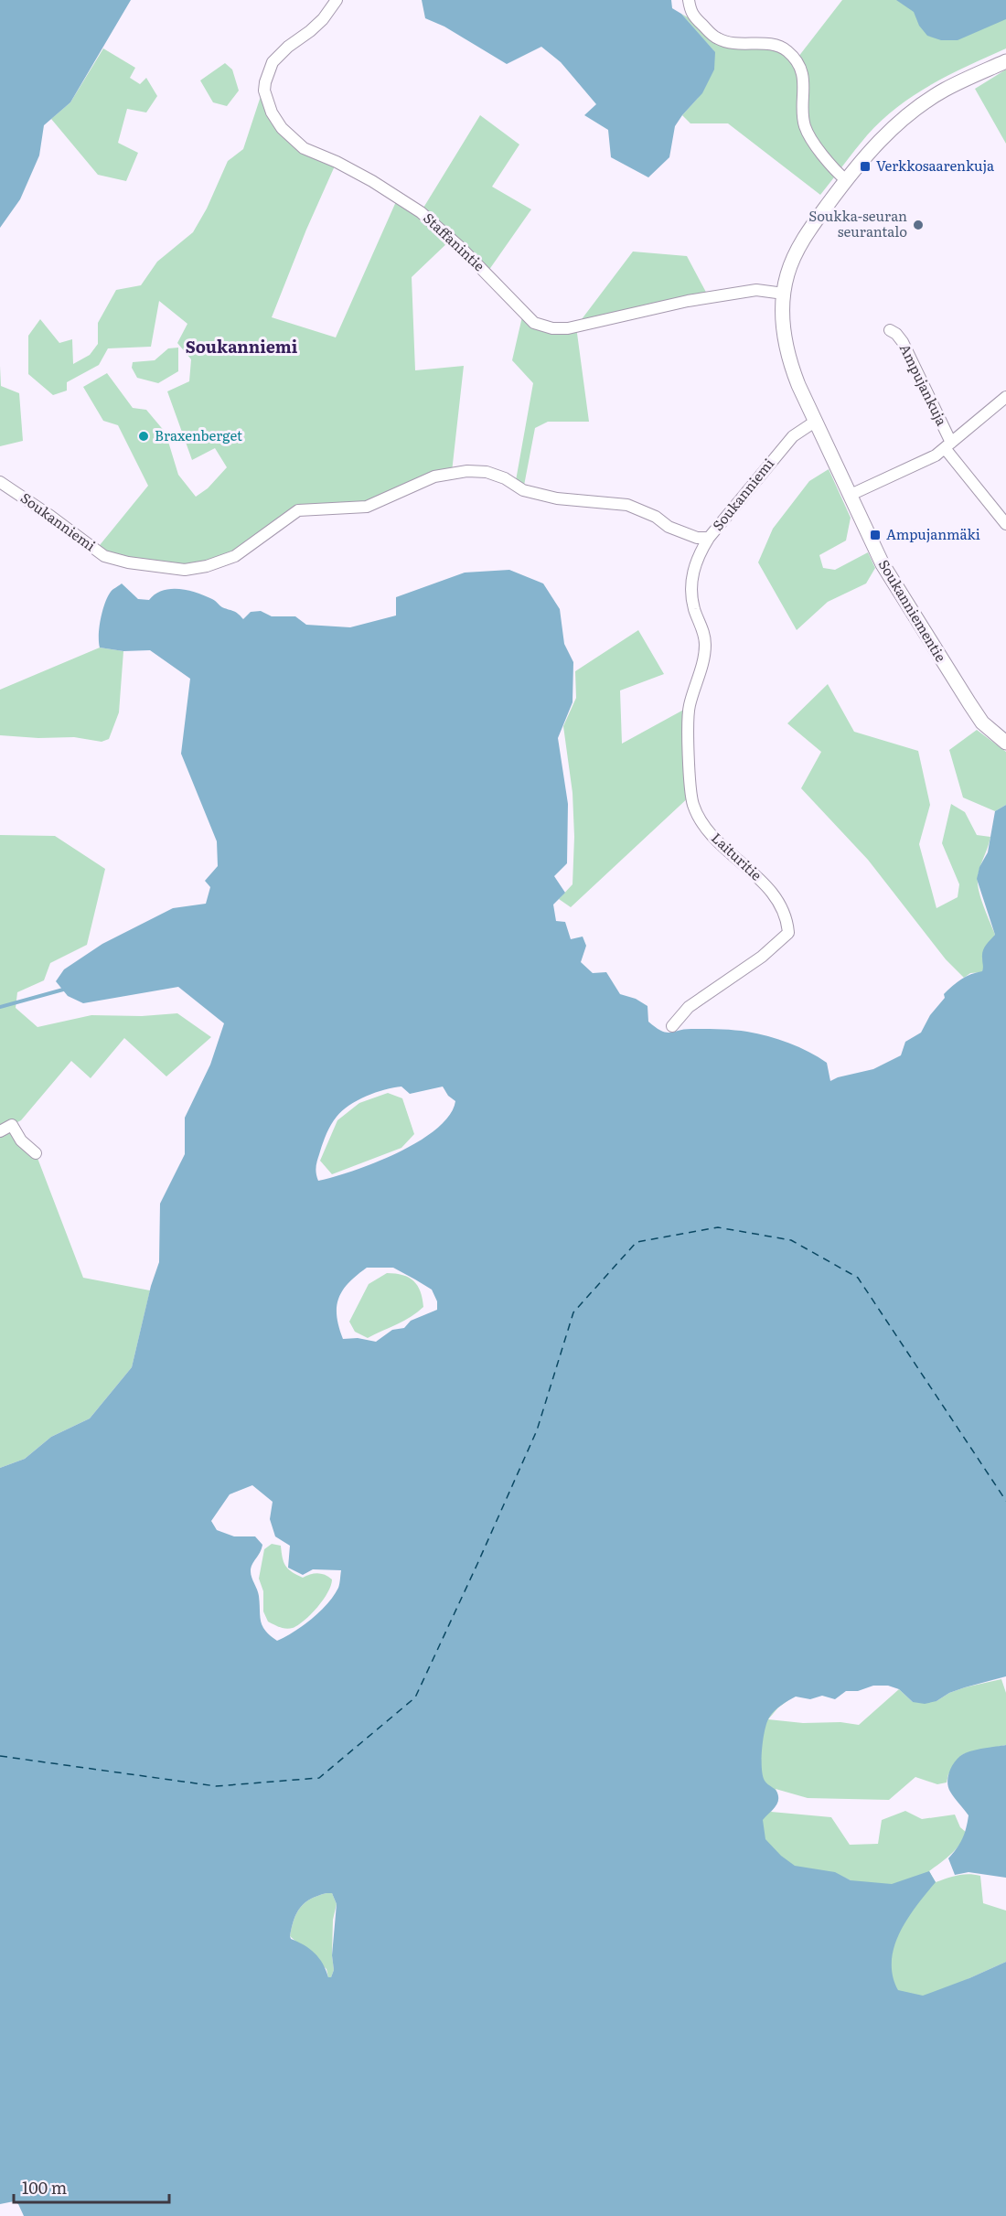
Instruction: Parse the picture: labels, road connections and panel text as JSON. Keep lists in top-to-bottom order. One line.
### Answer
{"streets":{"street":["Staffanintie","Ampujankuja","Soukanniemi","Soukanniementie","Laituritie"]},"crossings":[["Staffanintie","Soukanniementie"],["Soukanniemi","Soukanniementie"],["Soukanniemi","Laituritie"]],"districts":["Soukanniemi"],"places":{"transit":["Verkkosaarenkuja","Ampujanmäki"],"other":["Soukka-seuran seurantalo","Braxenberget"]},"scale_bar":"100 m"}
